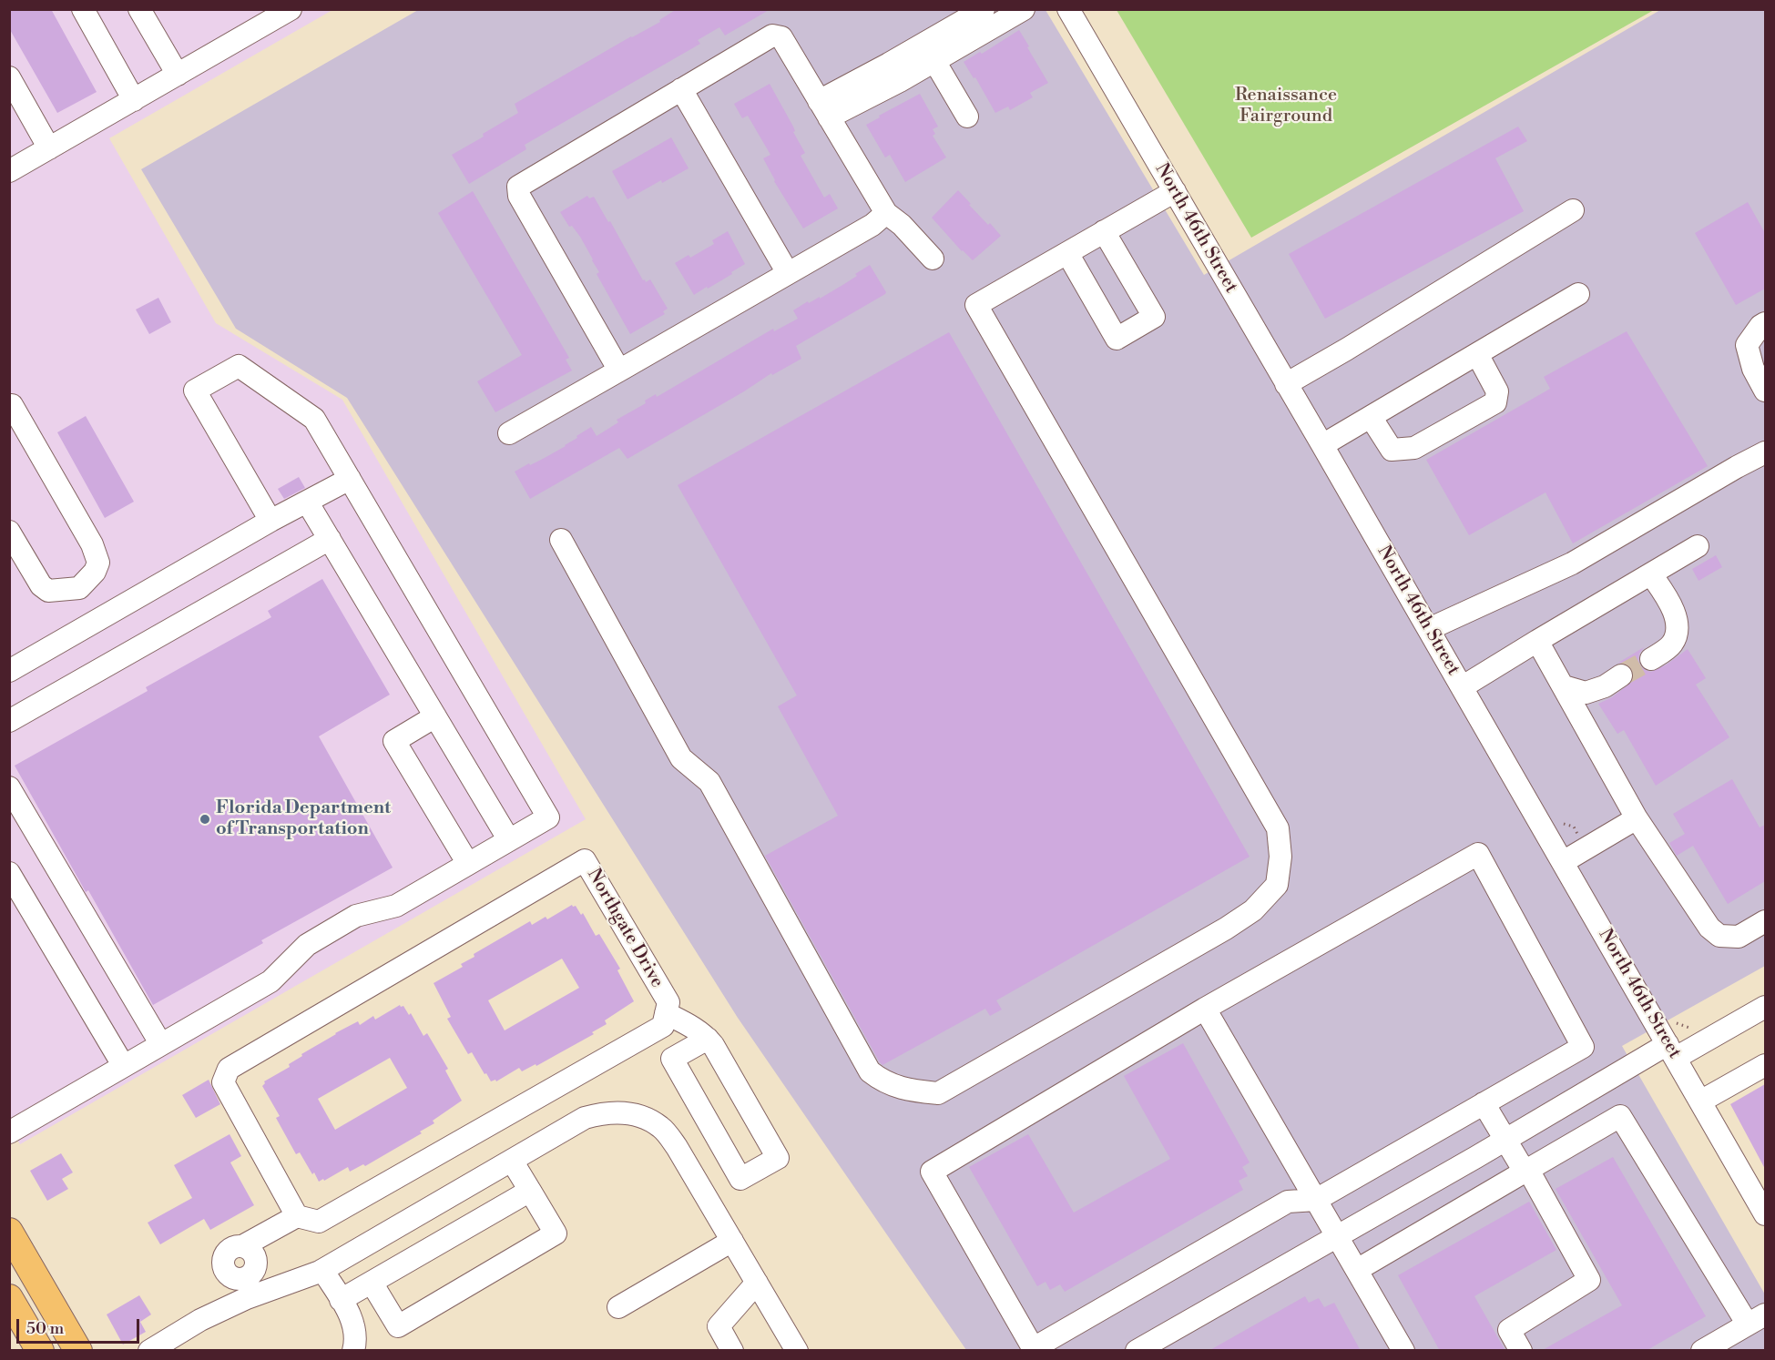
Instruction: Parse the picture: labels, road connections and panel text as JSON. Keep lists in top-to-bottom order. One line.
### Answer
{"streets":{"street":["North 46th Street","Northgate Drive"]},"parks":["Renaissance Fairground"],"places":["Florida Department of Transportation"],"scale_bar":"50 m"}
